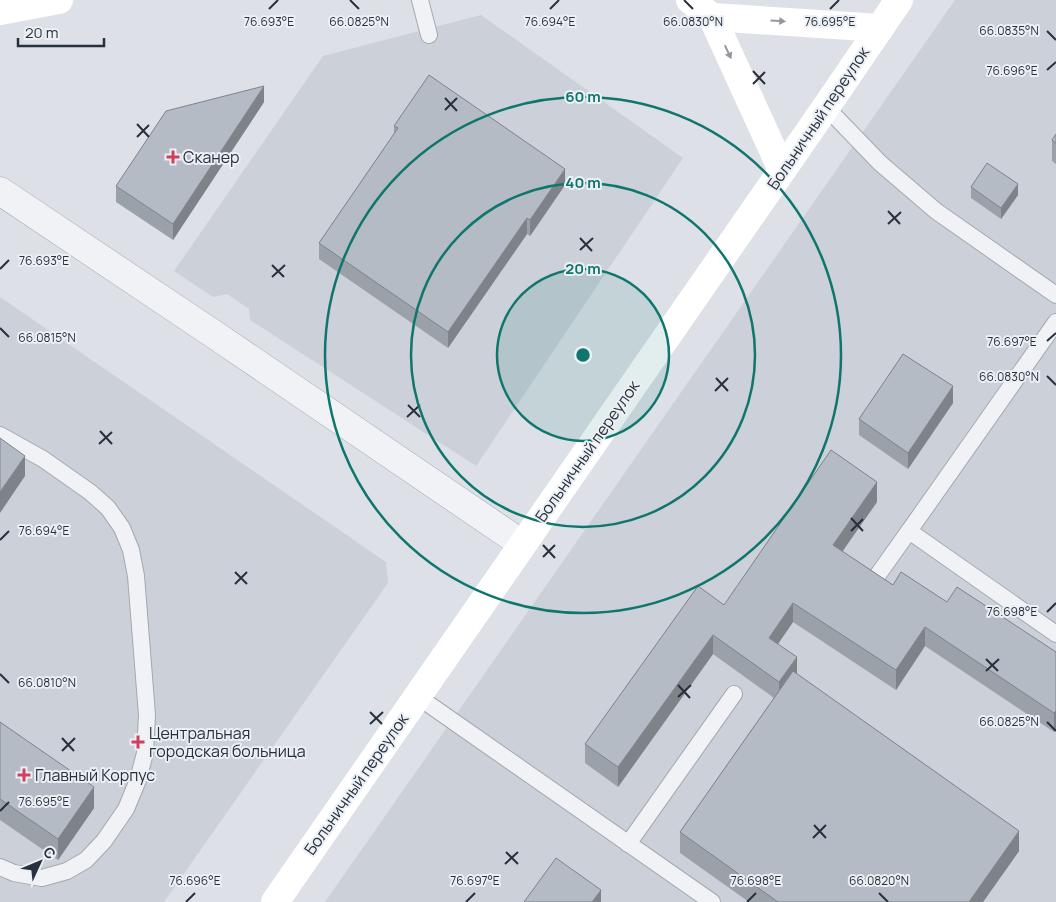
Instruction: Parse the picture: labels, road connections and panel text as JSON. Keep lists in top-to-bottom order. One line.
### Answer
{"streets":{"street":["Больничный переулок"]},"places":{"health":["Сканер","Центральная городская больница","Главный Корпус"]},"scale_bar":"20 m","north":"top right","coordinates":["76.693°E","76.694°E","76.695°E","66.0825°N","66.0830°N","66.0835°N","76.696°E","66.0815°N","76.697°E","76.698°E","66.0810°N","66.0820°N"],"rings":["60 m","40 m","20 m"]}
